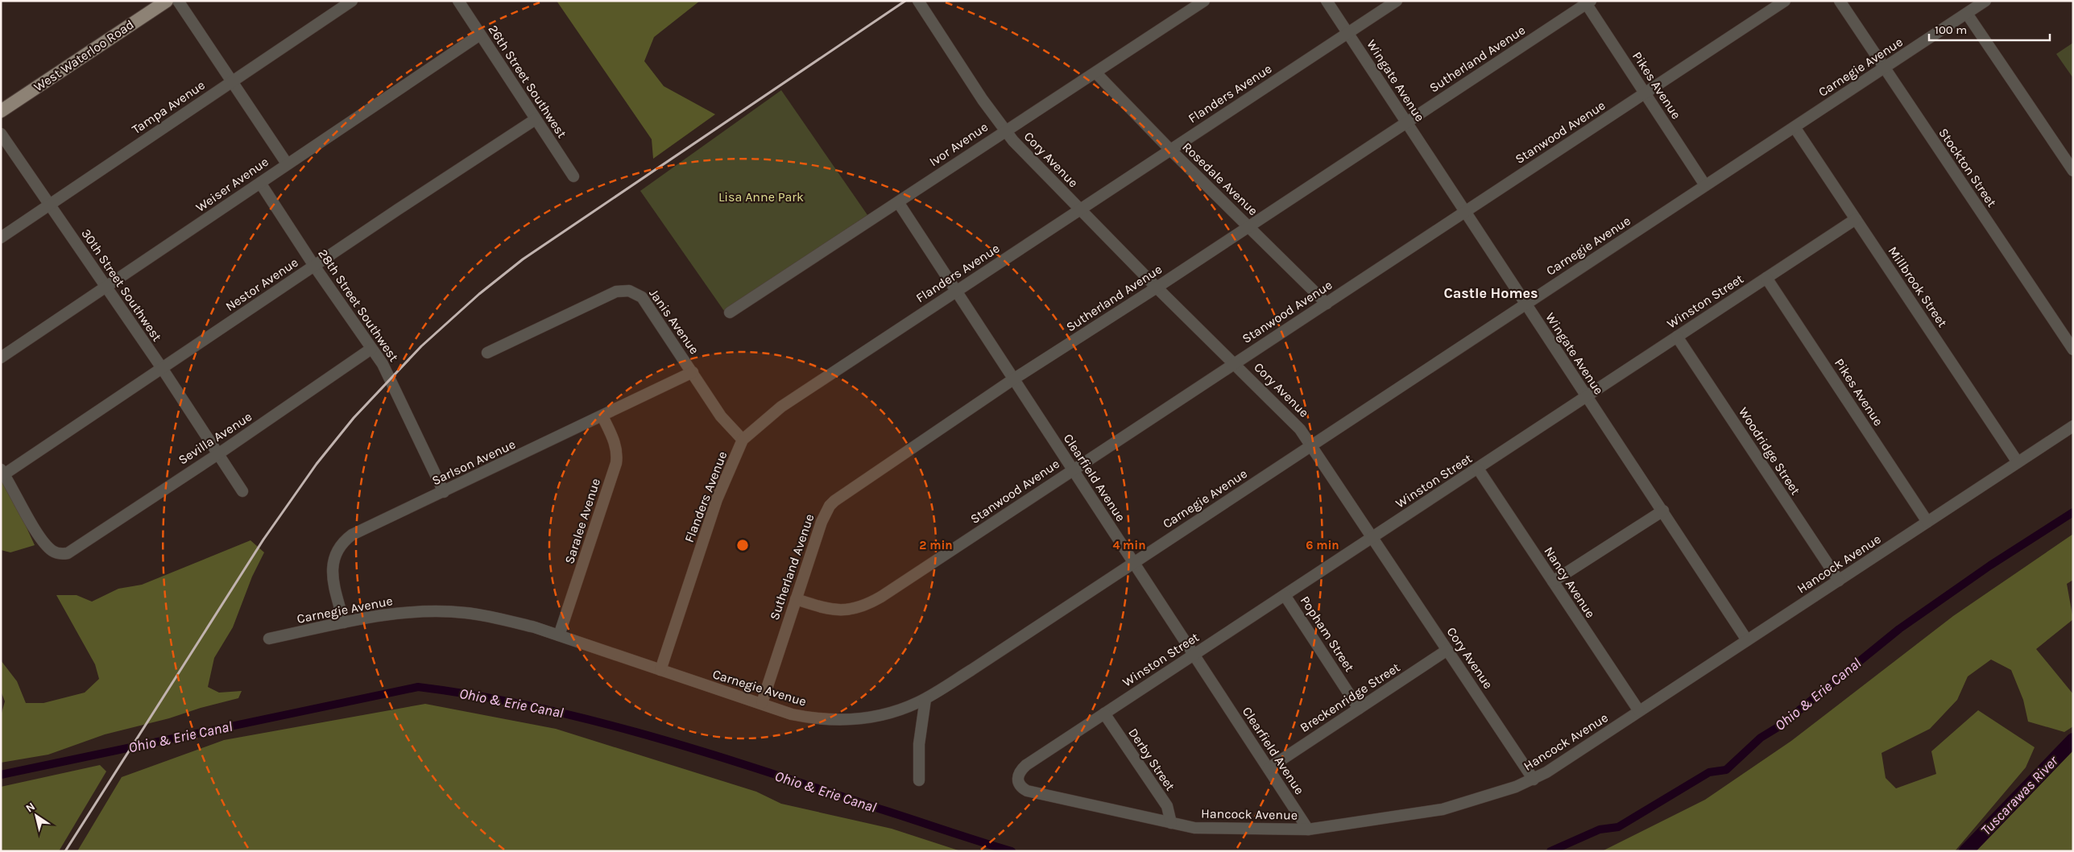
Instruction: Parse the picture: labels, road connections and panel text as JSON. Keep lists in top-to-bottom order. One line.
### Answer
{"streets":{"main road":["West Waterloo Road"],"street":["Sutherland Avenue","Carnegie Avenue","Wingate Avenue","26th Street Southwest","Pikes Avenue","Flanders Avenue","Tampa Avenue","Stanwood Avenue","Ivor Avenue","Cory Avenue","Stockton Street","Rosedale Avenue","Weiser Avenue","Nestor Avenue","30th Street Southwest","Millbrook Street","Winston Street","28th Street Southwest","Janis Avenue","Sevilla Avenue","Woodridge Street","Sarlson Avenue","Clearfield Avenue","Saralee Avenue","Hancock Avenue","Nancy Avenue","Popham Street","Breckenridge Street","Derby Street"]},"crossings":[["Sutherland Avenue","Carnegie Avenue"],["Sutherland Avenue","Wingate Avenue"],["Sutherland Avenue","Pikes Avenue"],["Sutherland Avenue","Stanwood Avenue"],["Sutherland Avenue","Cory Avenue"],["Sutherland Avenue","Rosedale Avenue"],["Sutherland Avenue","Clearfield Avenue"],["Carnegie Avenue","Wingate Avenue"],["Carnegie Avenue","Pikes Avenue"],["Carnegie Avenue","Flanders Avenue"],["Carnegie Avenue","Cory Avenue"],["Carnegie Avenue","Stockton Street"],["Carnegie Avenue","Millbrook Street"],["Carnegie Avenue","Sarlson Avenue"],["Carnegie Avenue","Clearfield Avenue"],["Carnegie Avenue","Saralee Avenue"],["Wingate Avenue","Flanders Avenue"],["Wingate Avenue","Stanwood Avenue"],["Wingate Avenue","Winston Street"],["Wingate Avenue","Hancock Avenue"],["26th Street Southwest","Weiser Avenue"],["26th Street Southwest","Nestor Avenue"],["Pikes Avenue","Stanwood Avenue"],["Pikes Avenue","Winston Street"],["Pikes Avenue","Hancock Avenue"],["Flanders Avenue","Cory Avenue"],["Flanders Avenue","Rosedale Avenue"],["Flanders Avenue","Janis Avenue"],["Flanders Avenue","Clearfield Avenue"],["Tampa Avenue","30th Street Southwest"],["Stanwood Avenue","Cory Avenue"],["Stanwood Avenue","Rosedale Avenue"],["Stanwood Avenue","Clearfield Avenue"],["Ivor Avenue","Cory Avenue"],["Ivor Avenue","Rosedale Avenue"],["Ivor Avenue","Clearfield Avenue"],["Cory Avenue","Winston Street"],["Cory Avenue","Hancock Avenue"],["Cory Avenue","Breckenridge Street"],["Weiser Avenue","30th Street Southwest"],["Weiser Avenue","28th Street Southwest"],["Nestor Avenue","30th Street Southwest"],["Nestor Avenue","28th Street Southwest"],["Nestor Avenue","Sevilla Avenue"],["30th Street Southwest","Sevilla Avenue"],["Millbrook Street","Winston Street"],["Millbrook Street","Hancock Avenue"],["Winston Street","Woodridge Street"],["Winston Street","Clearfield Avenue"],["Winston Street","Hancock Avenue"],["Winston Street","Nancy Avenue"],["Winston Street","Popham Street"],["Winston Street","Derby Street"],["28th Street Southwest","Sevilla Avenue"],["28th Street Southwest","Sarlson Avenue"],["Janis Avenue","Sarlson Avenue"],["Woodridge Street","Hancock Avenue"],["Sarlson Avenue","Saralee Avenue"],["Clearfield Avenue","Hancock Avenue"],["Clearfield Avenue","Breckenridge Street"],["Hancock Avenue","Nancy Avenue"],["Hancock Avenue","Derby Street"],["Popham Street","Breckenridge Street"]],"districts":["Castle Homes"],"water":["Ohio & Erie Canal","Tuscarawas River"],"parks":["Lisa Anne Park"],"scale_bar":"100 m","north":"top left","rings":["2 min","4 min","6 min"]}
